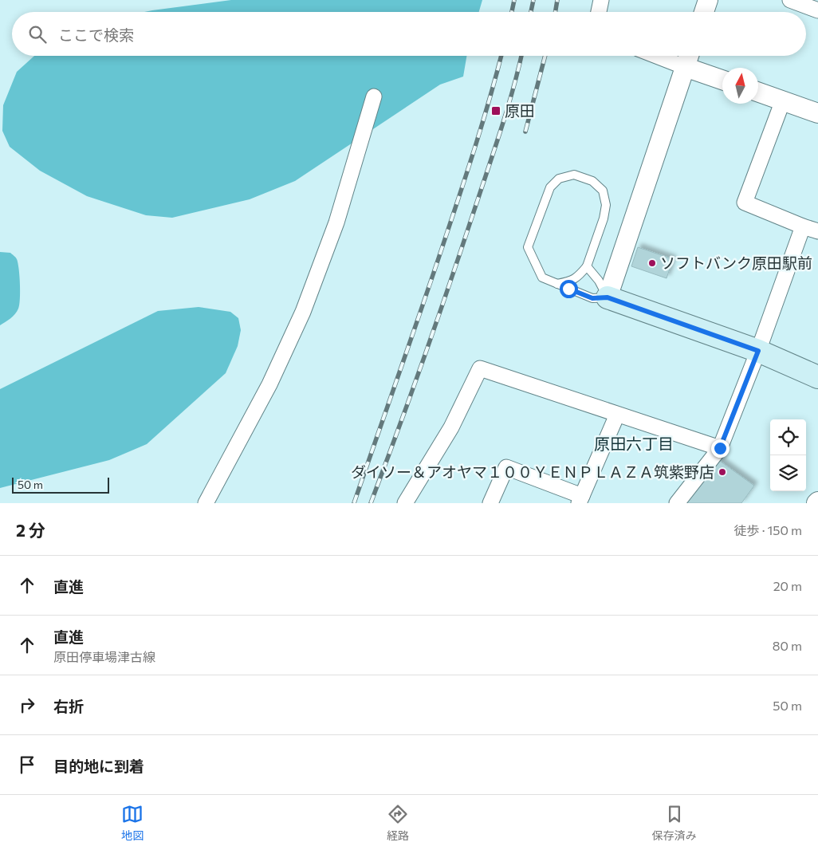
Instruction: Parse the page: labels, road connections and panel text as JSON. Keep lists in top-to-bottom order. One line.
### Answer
{"districts":["原田六丁目"],"places":{"transit":["原田"],"other":["ソフトバンク原田駅前","ダイソー＆アオヤマ１００ＹＥＮＰＬＡＺＡ筑紫野店"]},"scale_bar":"50 m","north":"top","page":{"search":"ここで検索","scale":"50 m","heading":["2 分","徒歩 · 150 m"],"list":[["直進","20 m"],["直進","原田停車場津古線","80 m"],["右折","50 m"],"目的地に到着"],"nav":["地図","経路","保存済み"]}}
